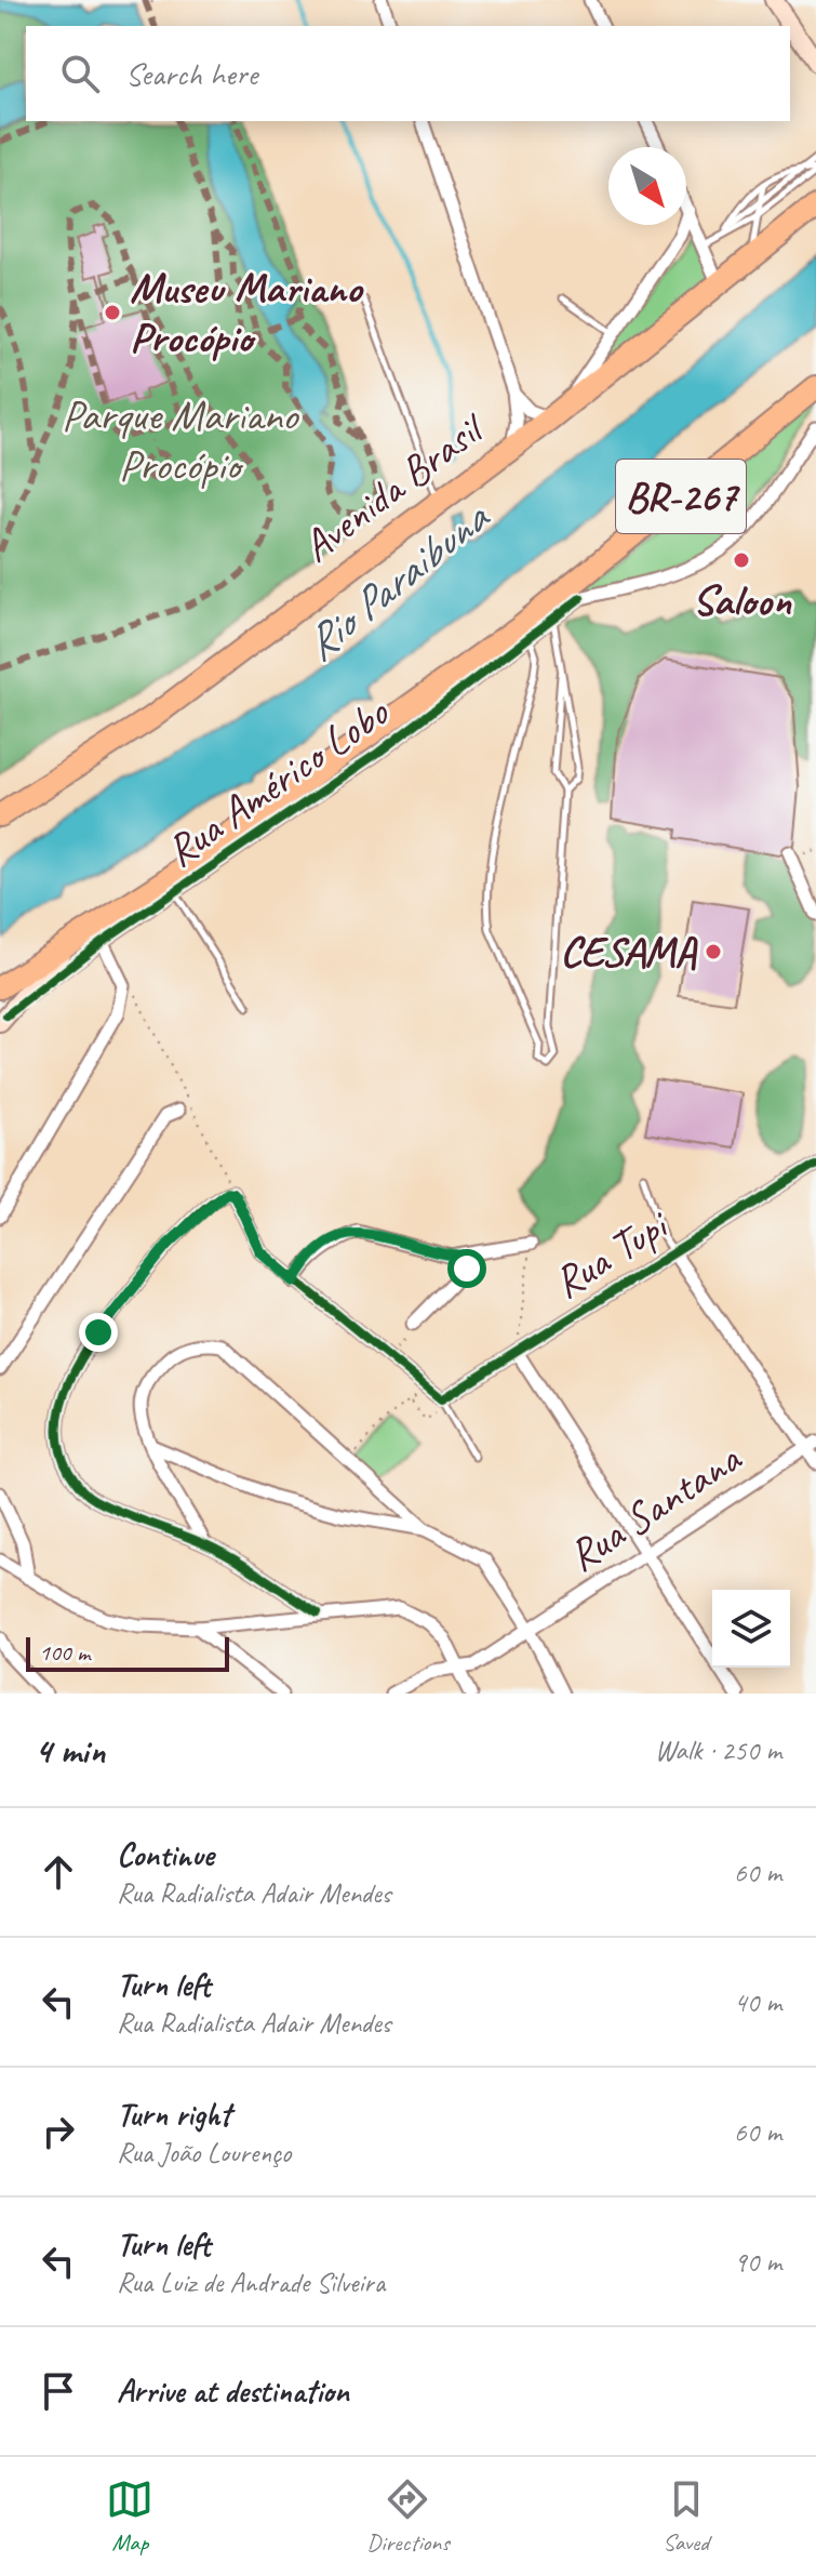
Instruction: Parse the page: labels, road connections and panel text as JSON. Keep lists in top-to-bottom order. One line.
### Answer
{"streets":{"highway":["Avenida Brasil","BR-267"],"street":["Rua Tupi","Rua Santana"],"cycle path":["Rua Américo Lobo"]},"water":["Rio Paraibuna"],"parks":["Parque Mariano Procópio"],"places":["Museu Mariano Procópio","Saloon","CESAMA"],"scale_bar":"100 m","north":"bottom right","page":{"search":"Search here","scale":"100 m","heading":["4 min","Walk · 250 m"],"list":[["Continue","Rua Radialista Adair Mendes","60 m"],["Turn left","Rua Radialista Adair Mendes","40 m"],["Turn right","Rua João Lourenço","60 m"],["Turn left","Rua Luiz de Andrade Silveira","90 m"],"Arrive at destination"],"nav":["Map","Directions","Saved"]}}
